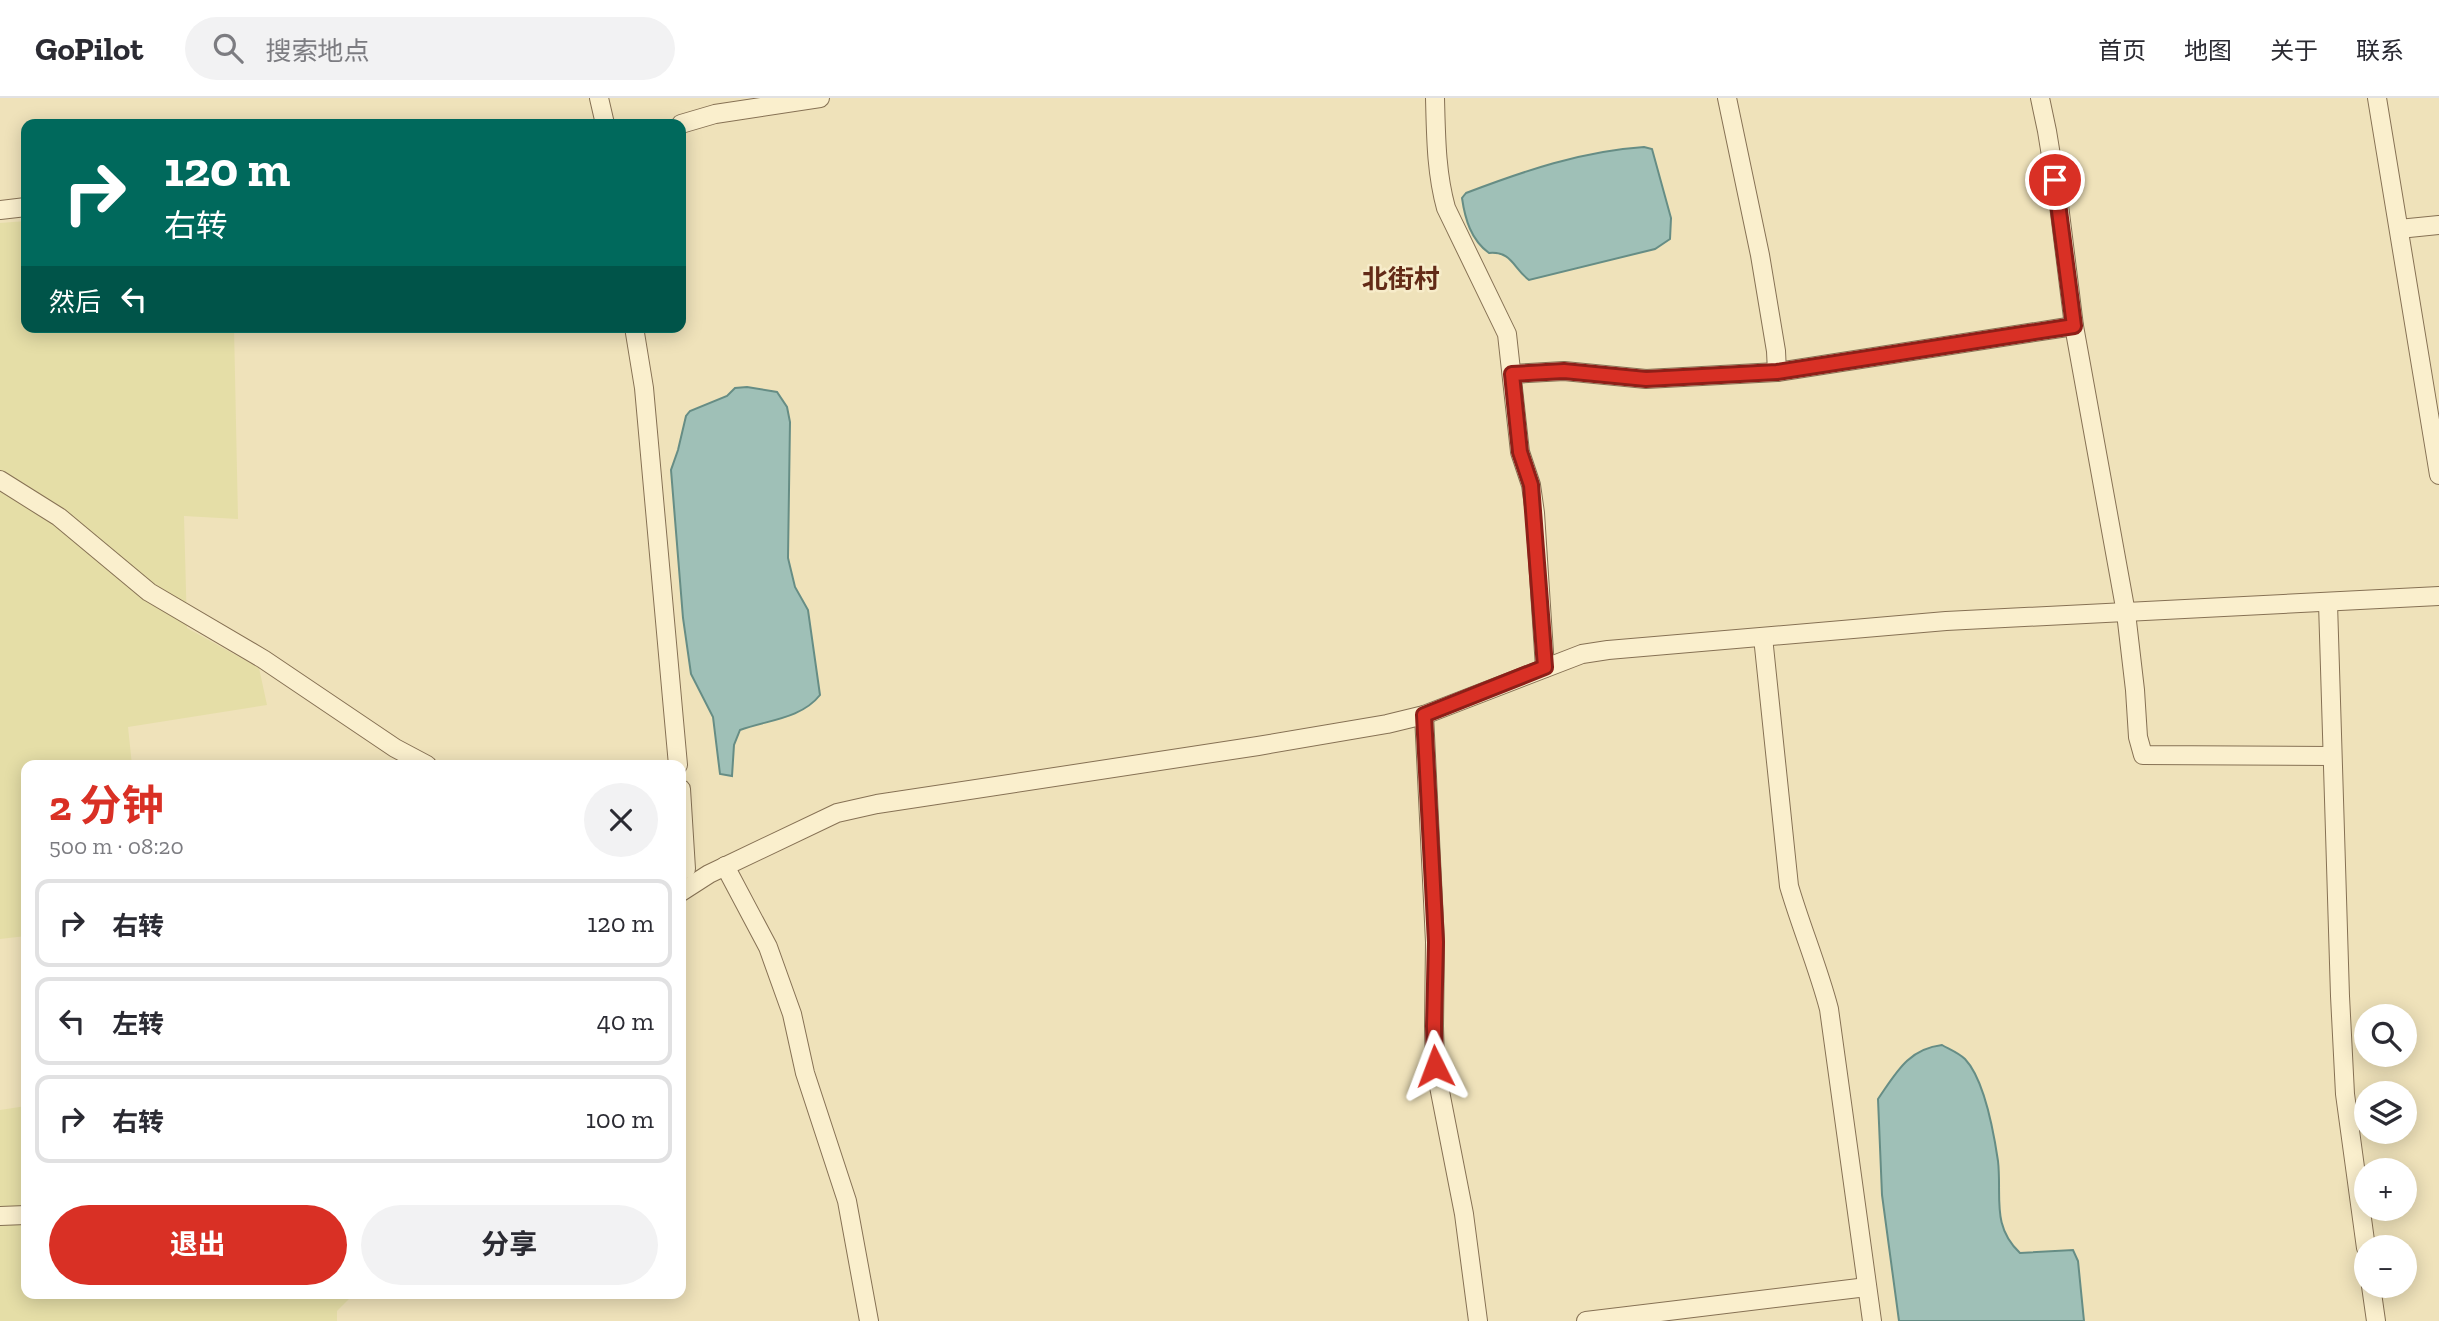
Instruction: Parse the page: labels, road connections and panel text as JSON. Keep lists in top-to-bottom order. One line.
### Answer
{"districts":["北街村"],"page":{"header":"GoPilot","search":"搜索地点","nav":["首页","地图","关于","联系"],"turn":["120 m","右转"],"then":"然后","heading":["2 分钟","500 m · 08:20"],"list":[{"name":"右转","value":"120 m"},{"name":"左转","value":"40 m"},{"name":"右转","value":"100 m"}],"map_buttons":["+","−"],"buttons":["退出","分享"]}}
